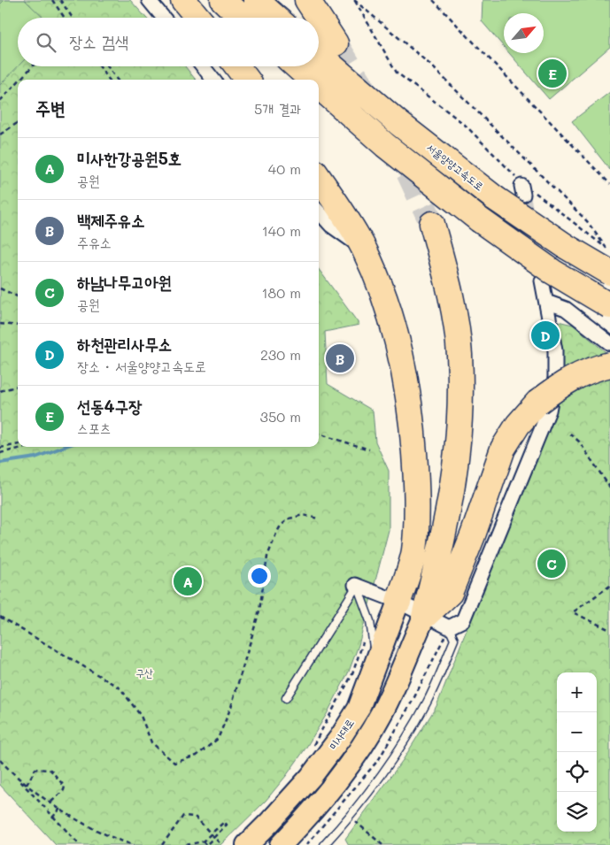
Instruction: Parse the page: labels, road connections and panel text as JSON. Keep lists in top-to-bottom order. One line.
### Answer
{"streets":{"highway":["서울양양고속도로"],"main road":["미사대로"]},"parks":["구산"],"north":"top right","page":{"search":"장소 검색","pins":["E","D","B","C","A"],"heading":["주변","5개 결과"],"list":[{"mark":"A","name":"미사한강공원5호","note":"공원","value":"40 m"},{"mark":"B","name":"백제주유소","note":"주유소","value":"140 m"},{"mark":"C","name":"하남나무고아원","note":"공원","value":"180 m"},{"mark":"D","name":"하천관리사무소","note":"장소 · 서울양양고속도로","value":"230 m"},{"mark":"E","name":"선동4구장","note":"스포츠","value":"350 m"}],"map_buttons":["+","−"]}}
